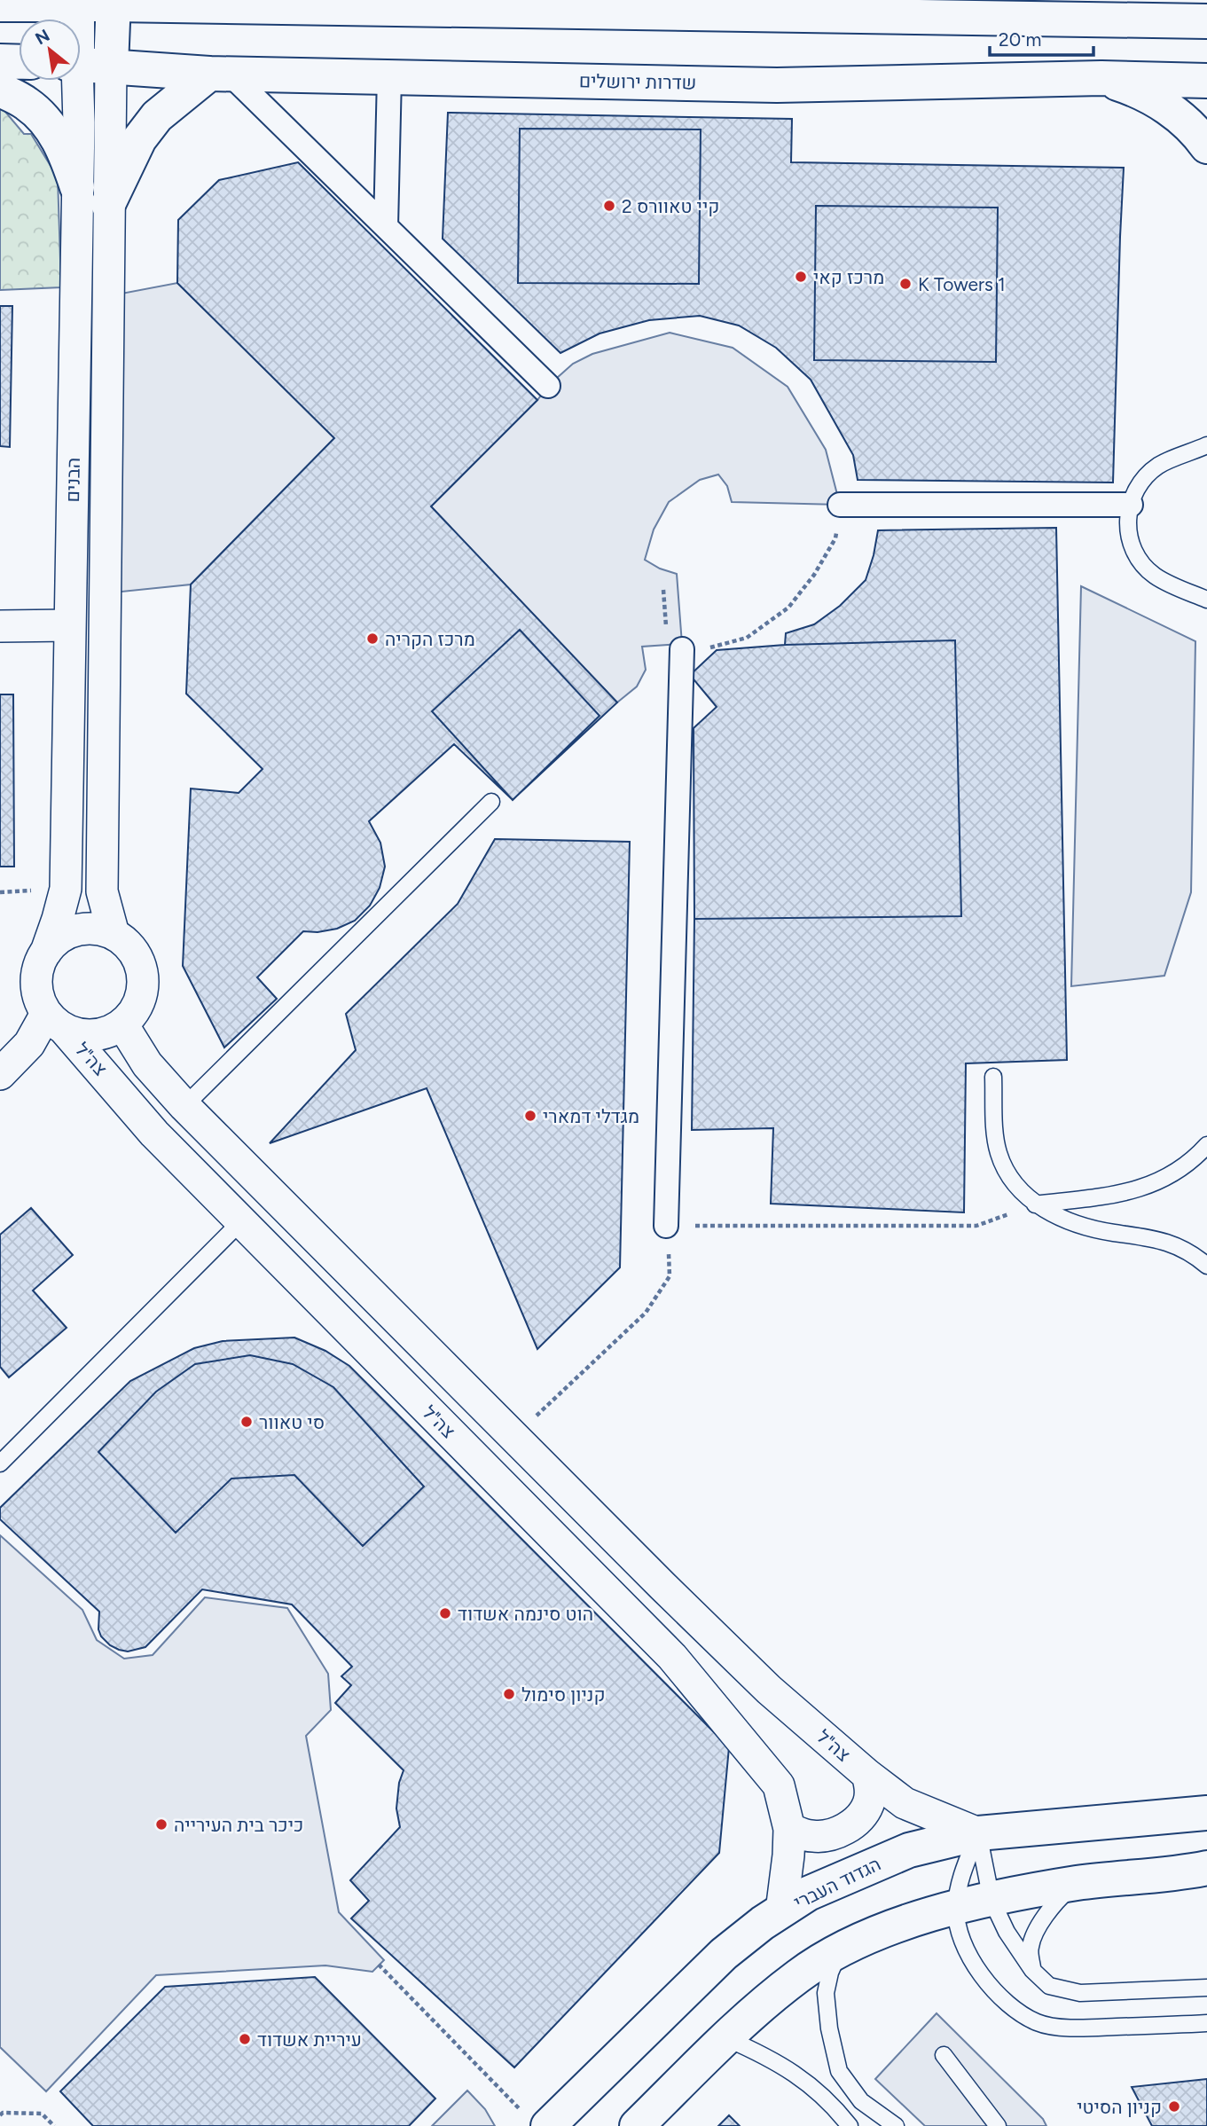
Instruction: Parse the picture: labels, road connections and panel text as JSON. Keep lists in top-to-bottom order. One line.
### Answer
{"streets":{"main road":["שדרות ירושלים","הבנים","הגדוד העברי"],"street":["צה\"ל"]},"crossings":[["שדרות ירושלים","הבנים"],["הבנים","צה\"ל"],["צה\"ל","הגדוד העברי"]],"places":["קיי טאוורס 2","מרכז קאי","K Towers 1","מרכז הקריה","מגדלי דמארי","סי טאוור","הוט סינמה אשדוד","קניון סימול","כיכר בית העירייה","עיריית אשדוד","קניון הסיטי"],"scale_bar":"20 m","north":"top left"}
